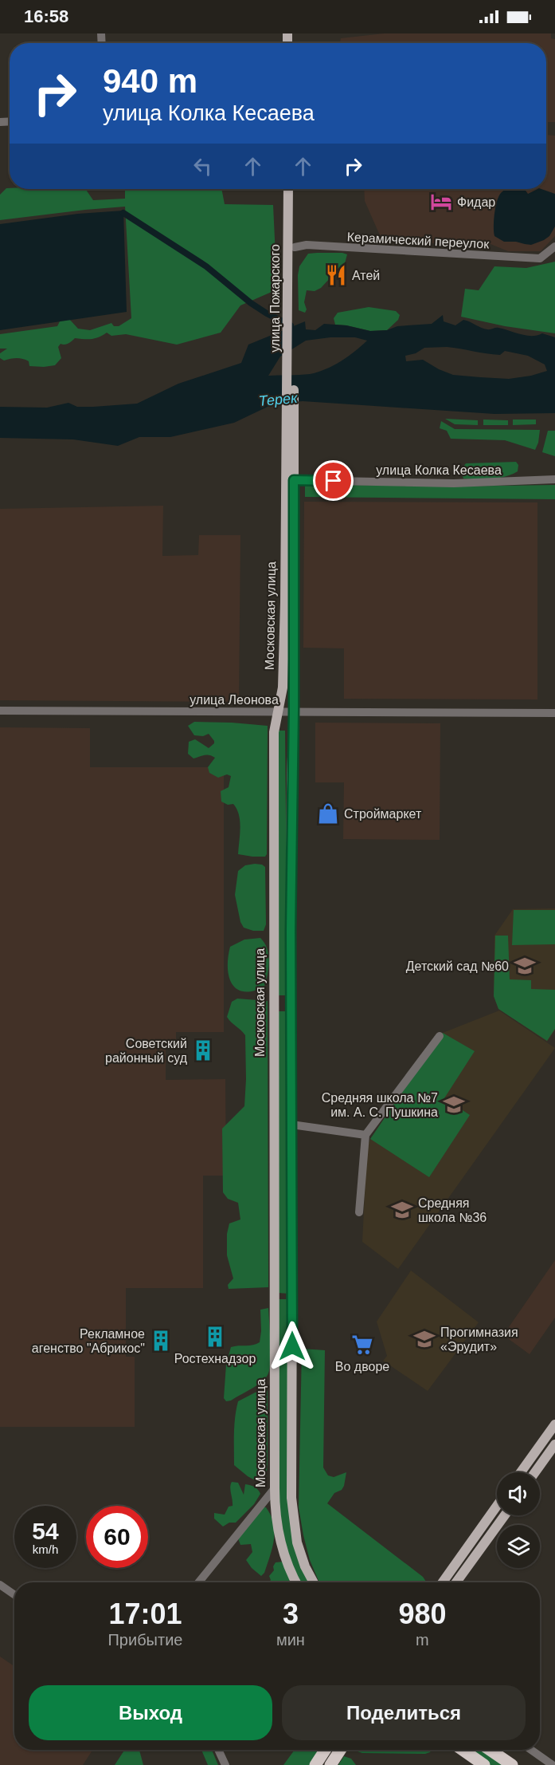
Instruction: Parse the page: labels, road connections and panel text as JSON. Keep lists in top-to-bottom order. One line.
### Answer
{"streets":{"main road":["улица Пожарского","Московская улица"],"street":["Керамический переулок","улица Колка Кесаева","улица Леонова"]},"crossings":[["Керамический переулок","улица Пожарского"],["улица Пожарского","Московская улица"],["улица Колка Кесаева","Московская улица"],["Московская улица","улица Леонова"]],"water":["Терек"],"places":{"hotel":["Фидар"],"restaurant":["Атей"],"shop":["Строймаркет"],"school or university":["Детский сад №60","Средняя школа №7 им. А. С. Пушкина","Средняя школа №36","Прогимназия «Эрудит»"],"building":["Советский районный суд","Ростехнадзор","Рекламное агенство \"Абрикос\""],"supermarket":["Во дворе"]},"page":{"status":"16:58","turn":["940 m","улица Колка Кесаева"],"speed":"54 km/h","limit":"60","eta":["17:01","Прибытие","3","мин","980","m"],"buttons":["Выход","Поделиться"]}}
